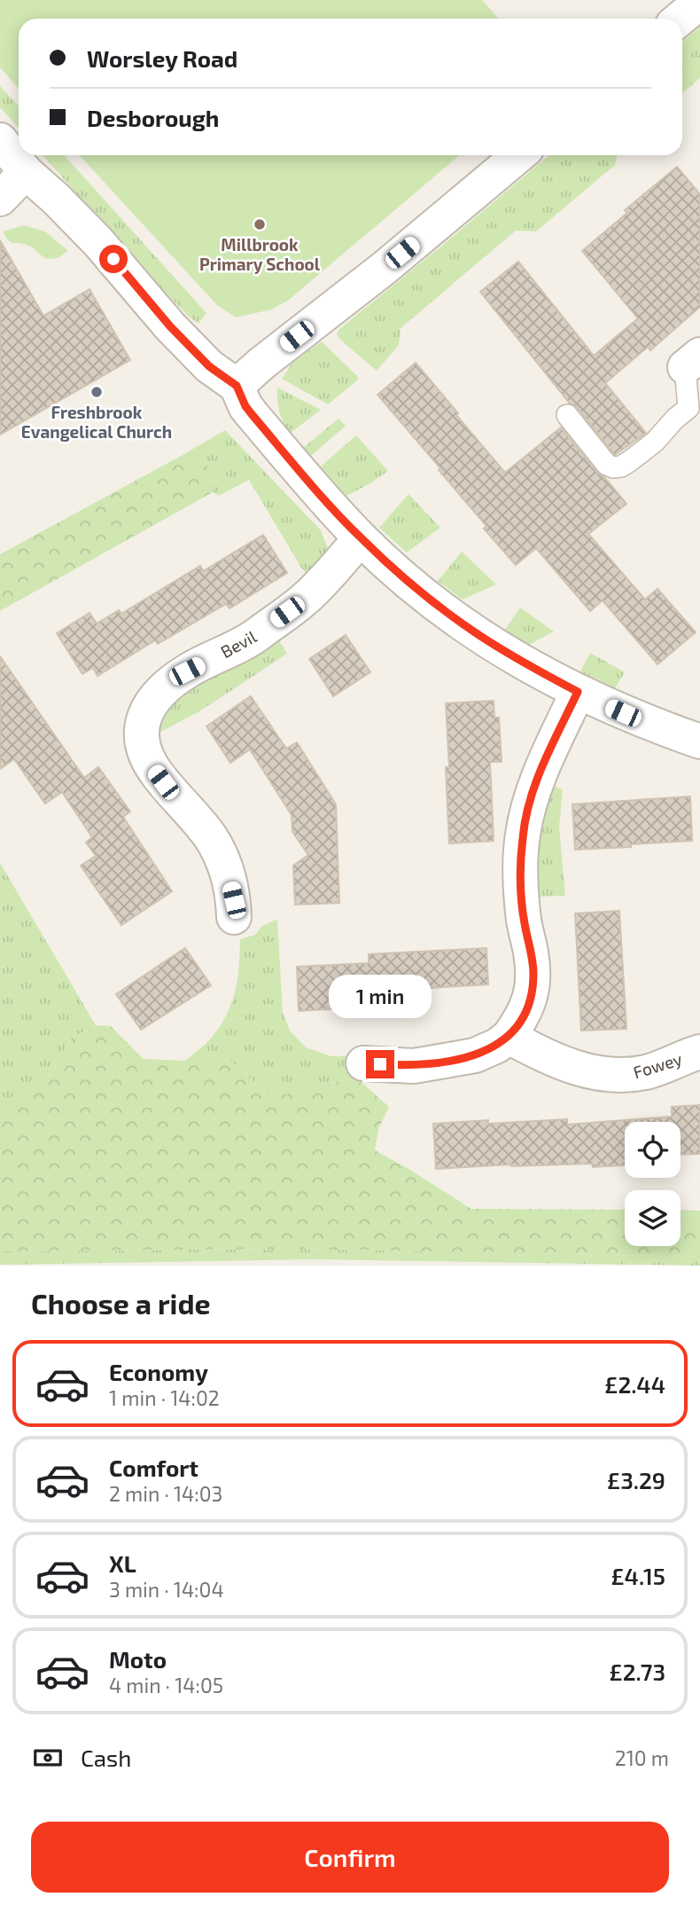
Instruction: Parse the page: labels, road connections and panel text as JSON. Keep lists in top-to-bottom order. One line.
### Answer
{"streets":{"street":["Bevil","Fowey"]},"places":["Millbrook Primary School","Freshbrook Evangelical Church"],"page":{"banner":["Worsley Road","Desborough"],"bubble":"1 min","heading":"Choose a ride","list":[{"name":"Economy","note":"1 min · 14:02","value":"£2.44"},{"name":"Comfort","note":"2 min · 14:03","value":"£3.29"},{"name":"XL","note":"3 min · 14:04","value":"£4.15"},{"name":"Moto","note":"4 min · 14:05","value":"£2.73"}],"pay":["Cash","210 m"],"buttons":"Confirm"}}
